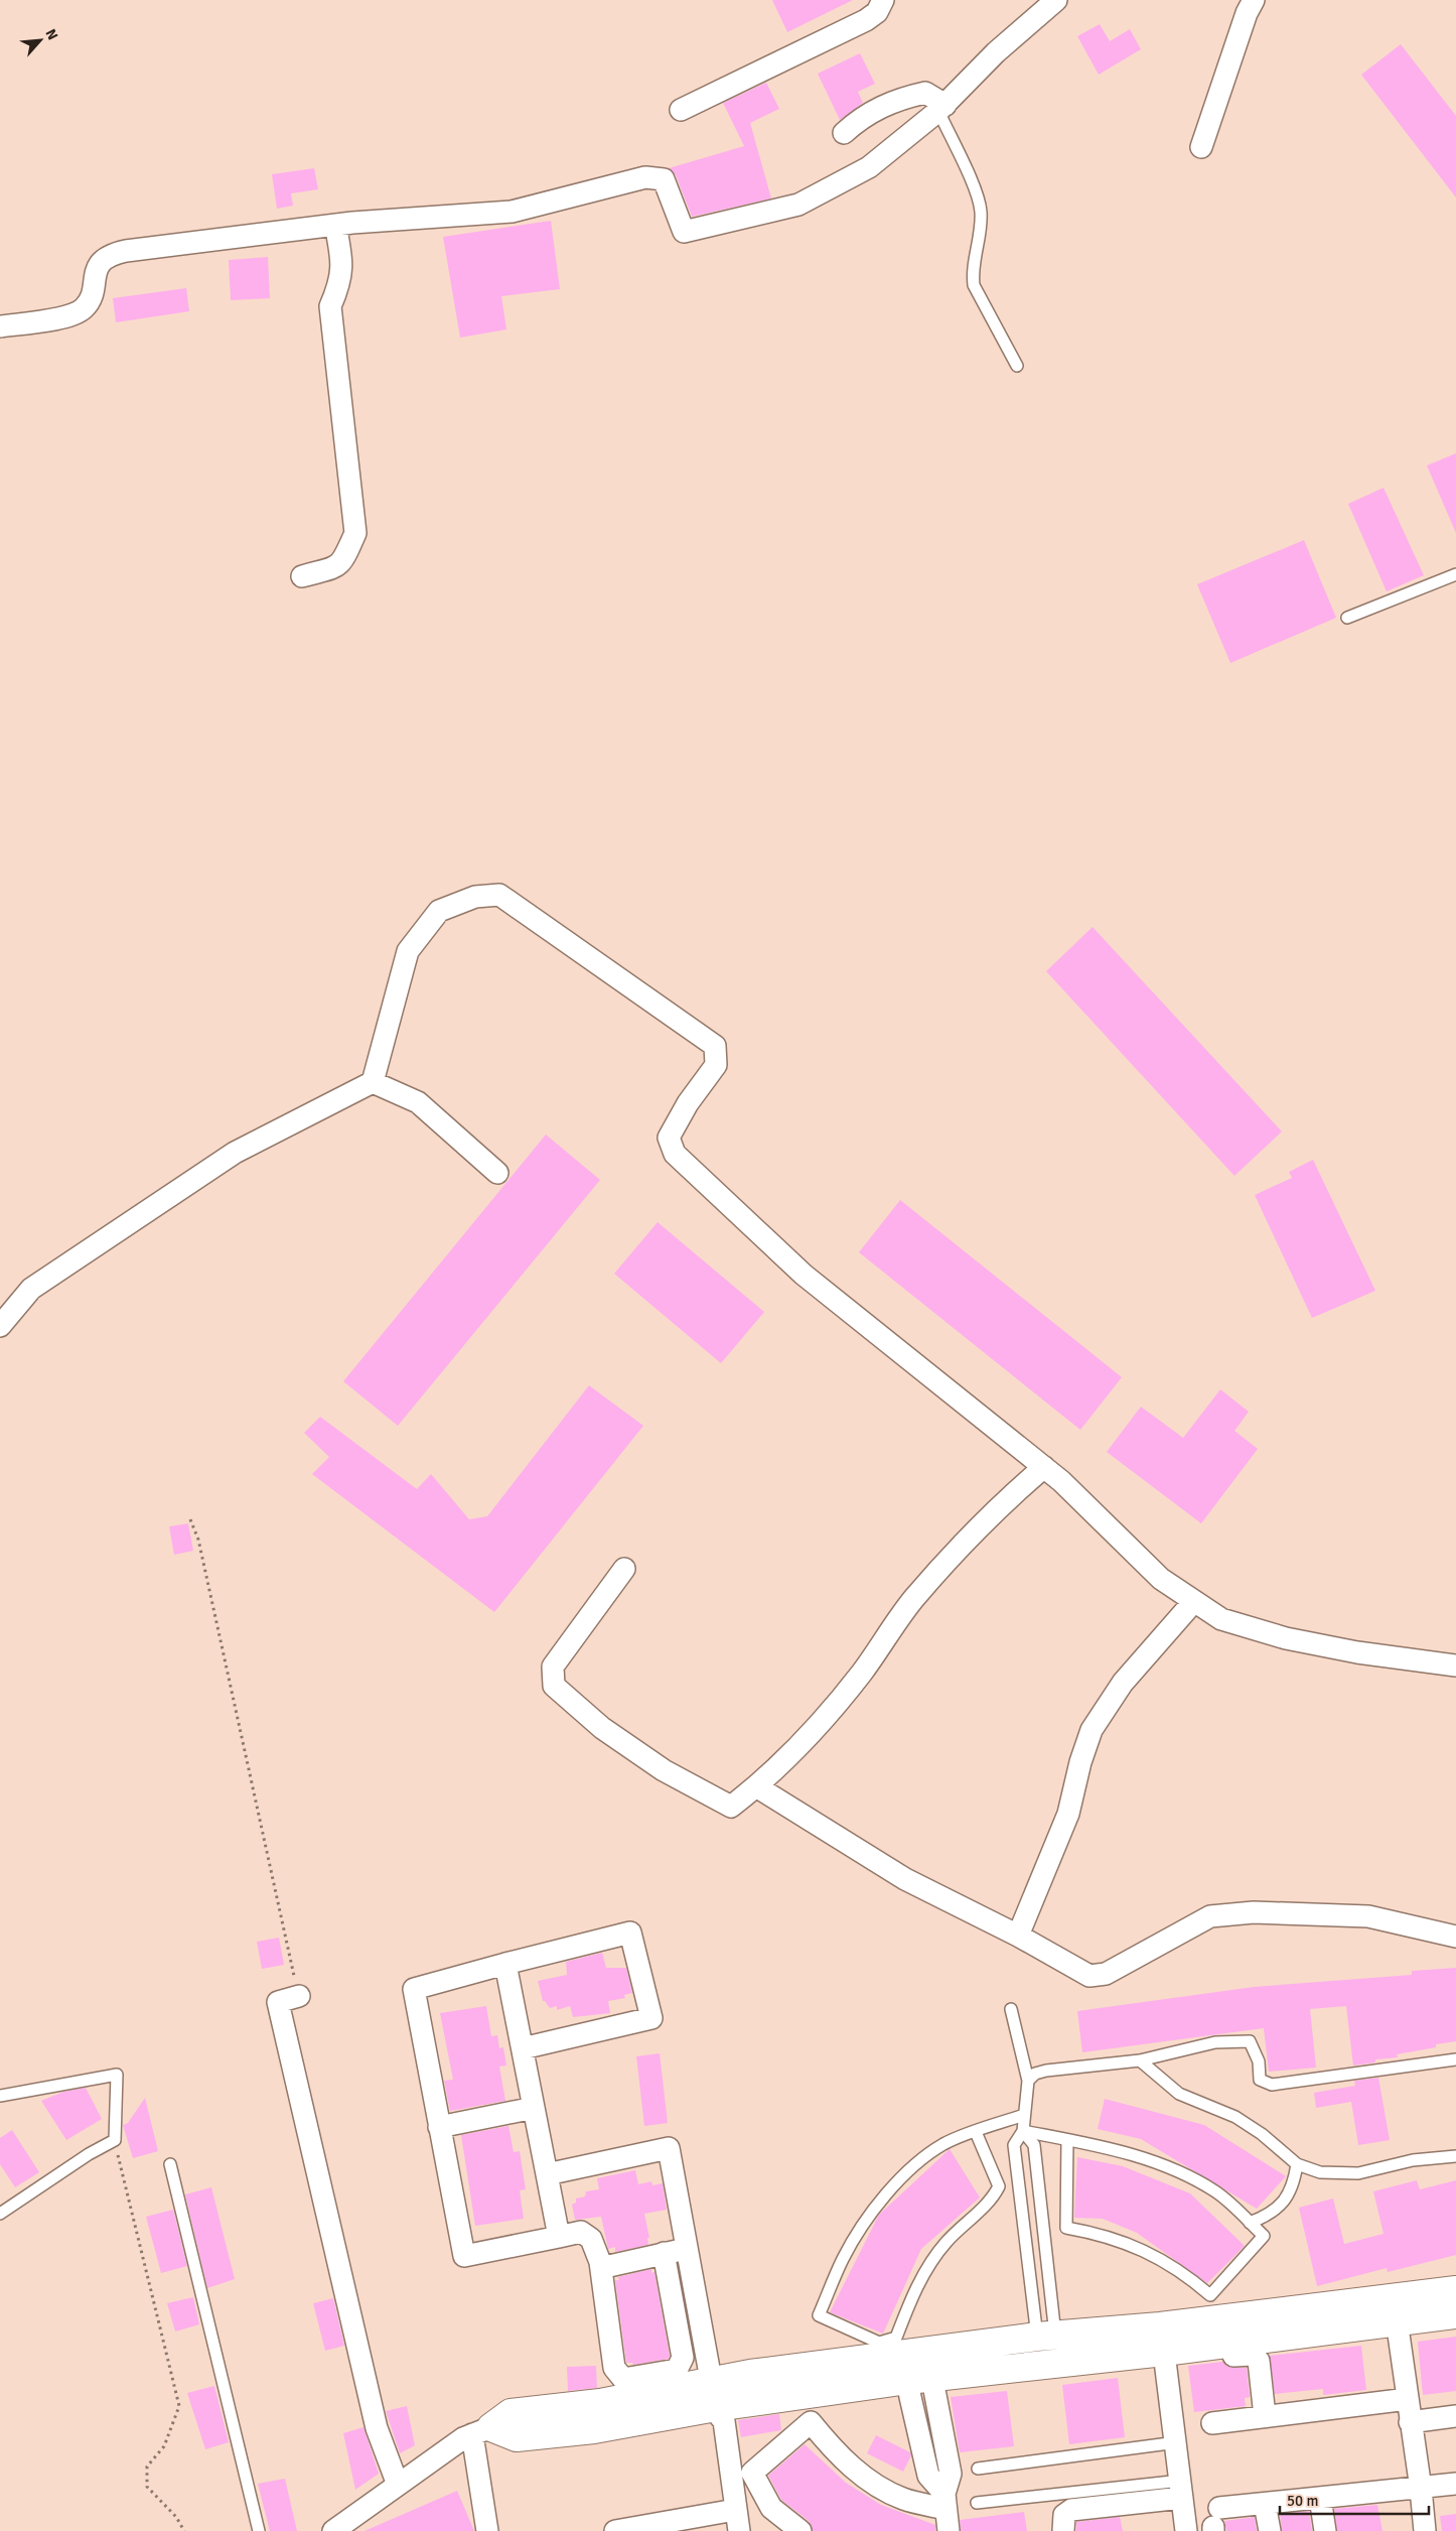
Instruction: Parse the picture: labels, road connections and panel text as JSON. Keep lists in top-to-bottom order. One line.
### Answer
{"scale_bar":"50 m","north":"top right"}
